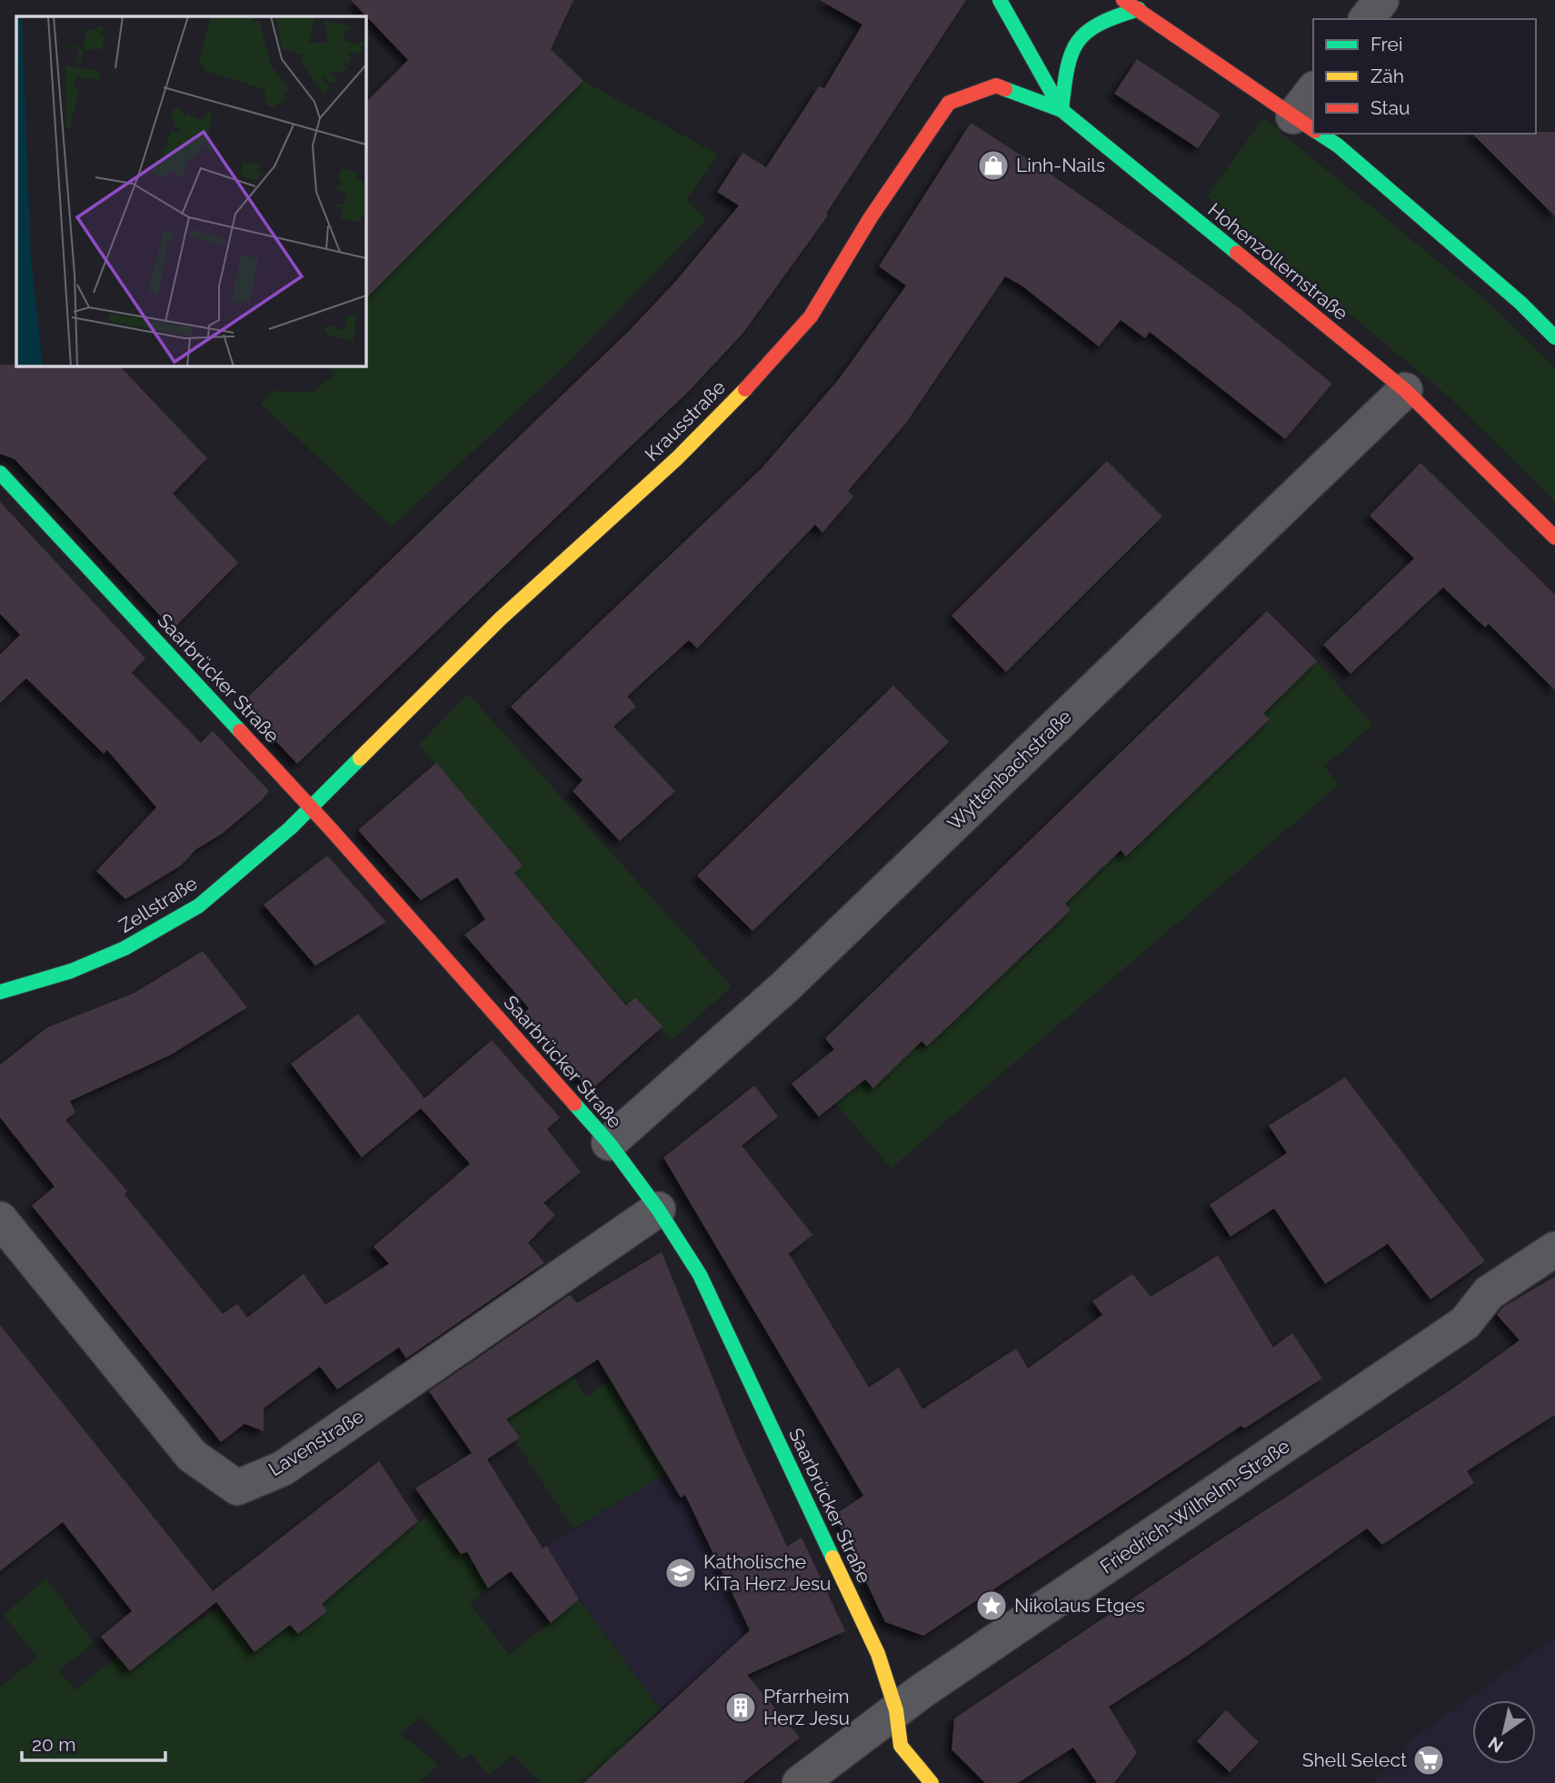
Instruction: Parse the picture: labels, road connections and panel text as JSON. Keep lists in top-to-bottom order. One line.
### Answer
{"streets":{"street":["Hohenzollernstraße","Krausstraße","Saarbrücker Straße","Wyttenbachstraße","Zellstraße","Lavenstraße","Friedrich-Wilhelm-Straße"]},"crossings":[["Hohenzollernstraße","Krausstraße"],["Hohenzollernstraße","Wyttenbachstraße"],["Krausstraße","Saarbrücker Straße"],["Krausstraße","Zellstraße"],["Saarbrücker Straße","Wyttenbachstraße"],["Saarbrücker Straße","Zellstraße"],["Saarbrücker Straße","Lavenstraße"],["Saarbrücker Straße","Friedrich-Wilhelm-Straße"]],"places":{"shop":["Linh-Nails"],"school or university":["Katholische KiTa Herz Jesu"],"place":["Nikolaus Etges"],"building":["Pfarrheim Herz Jesu"],"supermarket":["Shell Select"]},"legend":["Frei","Zäh","Stau"],"scale_bar":"20 m","north":"bottom left"}
